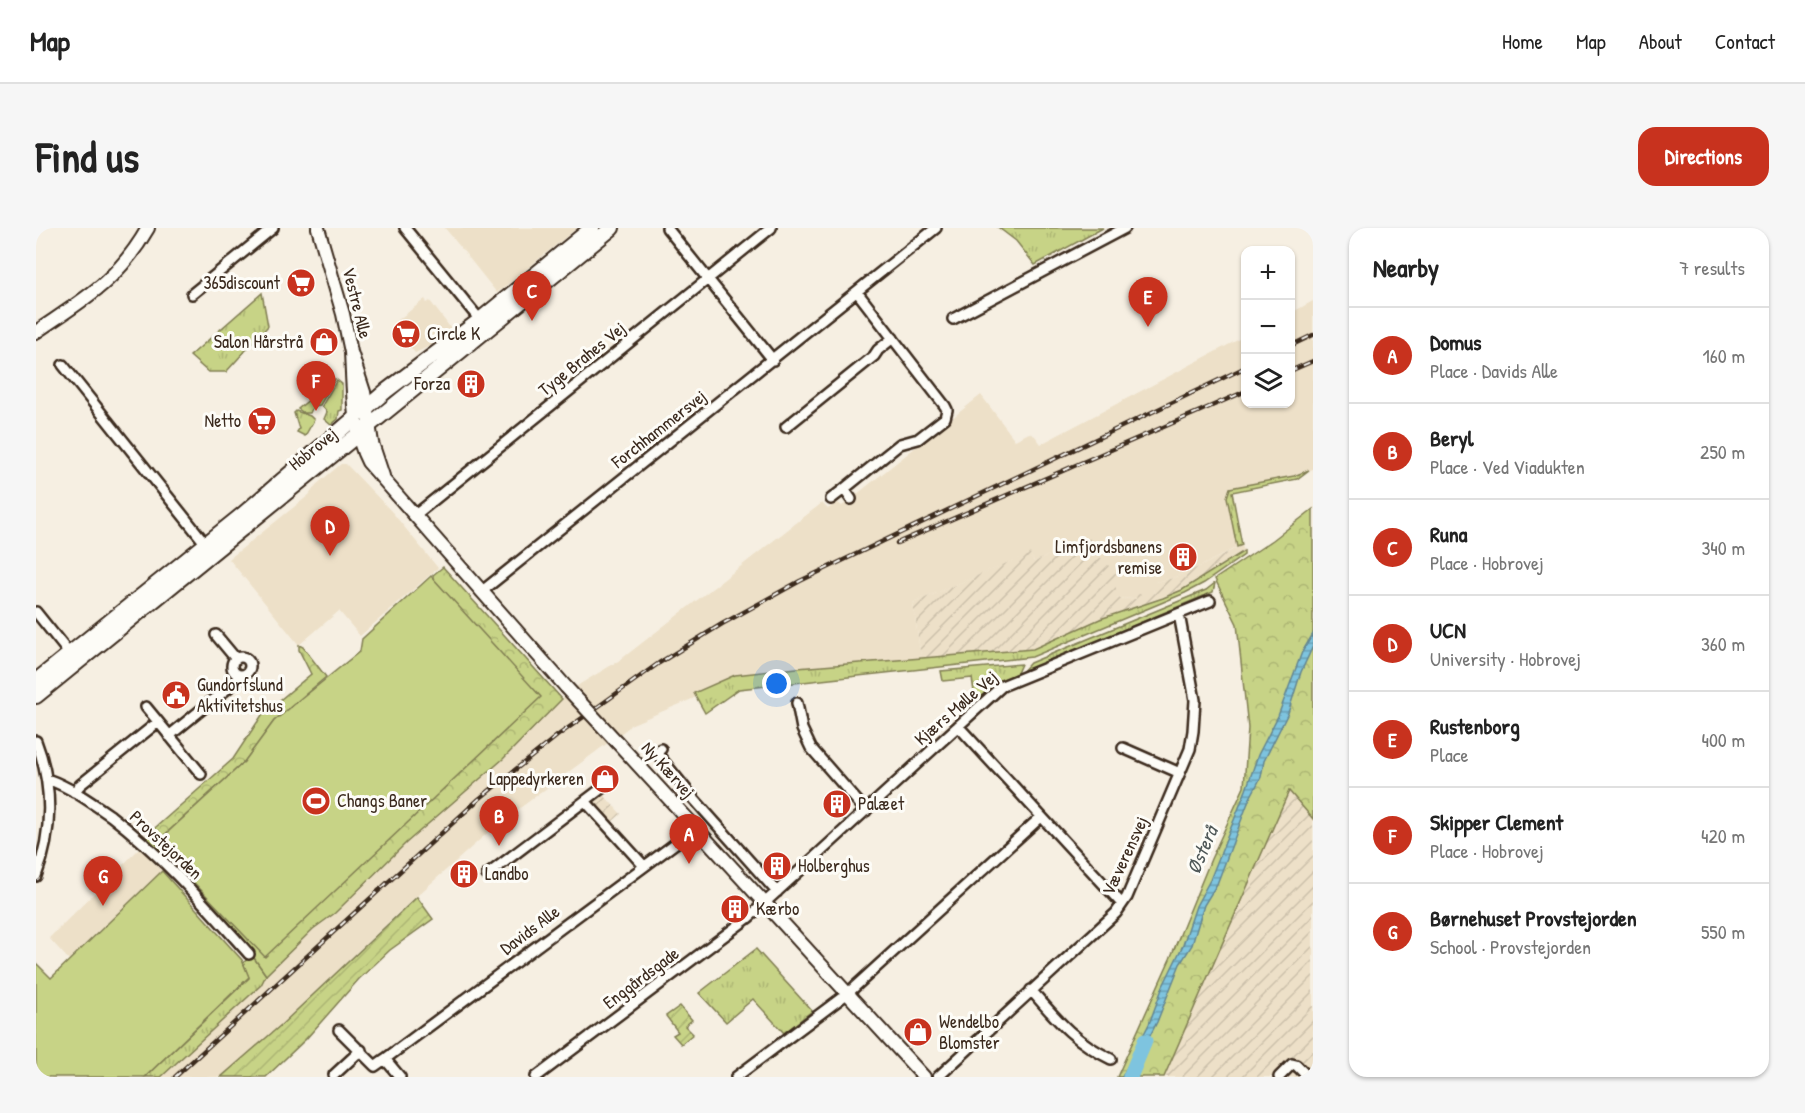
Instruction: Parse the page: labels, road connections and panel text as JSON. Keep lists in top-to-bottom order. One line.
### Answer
{"streets":{"main road":["Hobrovej"],"street":["Vestre Alle","Tyge Brahes Vej","Forchhammersvej","Kjærs Mølle Vej","Ny Kærvej","Provstejorden","Væverensvej","Davids Alle","Enggårdsgade"]},"crossings":[["Vestre Alle","Hobrovej"],["Vestre Alle","Ny Kærvej"],["Tyge Brahes Vej","Ny Kærvej"],["Forchhammersvej","Ny Kærvej"],["Hobrovej","Ny Kærvej"],["Kjærs Mølle Vej","Ny Kærvej"],["Kjærs Mølle Vej","Væverensvej"],["Kjærs Mølle Vej","Enggårdsgade"],["Ny Kærvej","Davids Alle"],["Ny Kærvej","Enggårdsgade"]],"water":["Østerå"],"places":{"supermarket":["365discount","Circle K","Netto"],"shop":["Salon Hårstrå","Lappedyrkeren","Wendelbo Blomster"],"building":["Forza","Limfjordsbanens remise","Palæet","Holberghus","Landbo","Kærbo"],"public building":["Gundorfslund Aktivitetshus"],"sports":["Changs Baner"]},"page":{"header":"Map","nav":["Home","Map","About","Contact"],"buttons":"Directions","title":"Find us","heading":["Nearby","7 results"],"map_buttons":["+","−"],"pins":["C","E","F","D","B","A","G"],"list":[{"mark":"A","name":"Domus","note":"Place · Davids Alle","value":"160 m"},{"mark":"B","name":"Beryl","note":"Place · Ved Viadukten","value":"250 m"},{"mark":"C","name":"Runa","note":"Place · Hobrovej","value":"340 m"},{"mark":"D","name":"UCN","note":"University · Hobrovej","value":"360 m"},{"mark":"E","name":"Rustenborg","note":"Place","value":"400 m"},{"mark":"F","name":"Skipper Clement","note":"Place · Hobrovej","value":"420 m"},{"mark":"G","name":"Børnehuset Provstejorden","note":"School · Provstejorden","value":"550 m"}]}}
